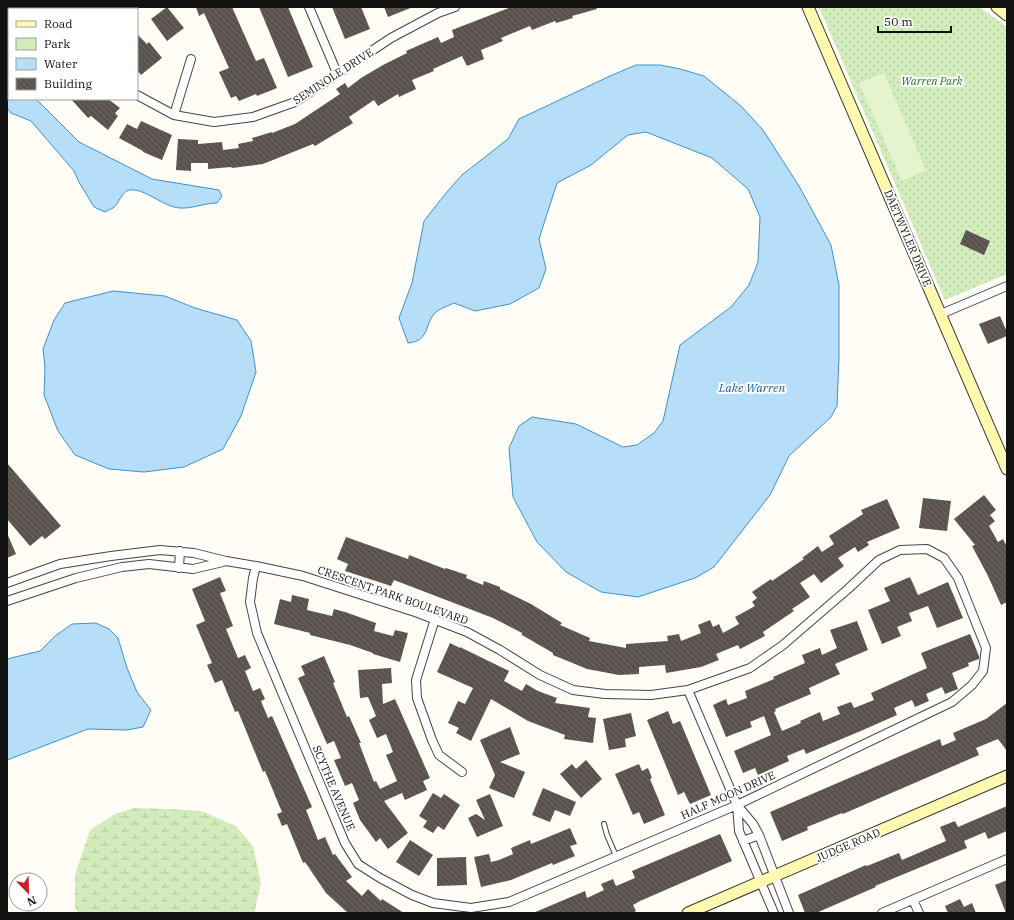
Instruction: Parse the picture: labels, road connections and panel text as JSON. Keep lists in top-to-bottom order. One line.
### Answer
{"streets":{"street":["SEMINOLE DRIVE","DAETWYLER DRIVE","CRESCENT PARK BOULEVARD","SCYTHE AVENUE","HALF MOON DRIVE","JUDGE ROAD"]},"crossings":[["CRESCENT PARK BOULEVARD","SCYTHE AVENUE"],["CRESCENT PARK BOULEVARD","HALF MOON DRIVE"],["SCYTHE AVENUE","HALF MOON DRIVE"]],"water":["Lake Warren"],"parks":["Warren Park"],"legend":["Road","Park","Water","Building"],"scale_bar":"50 m","north":"bottom right"}
